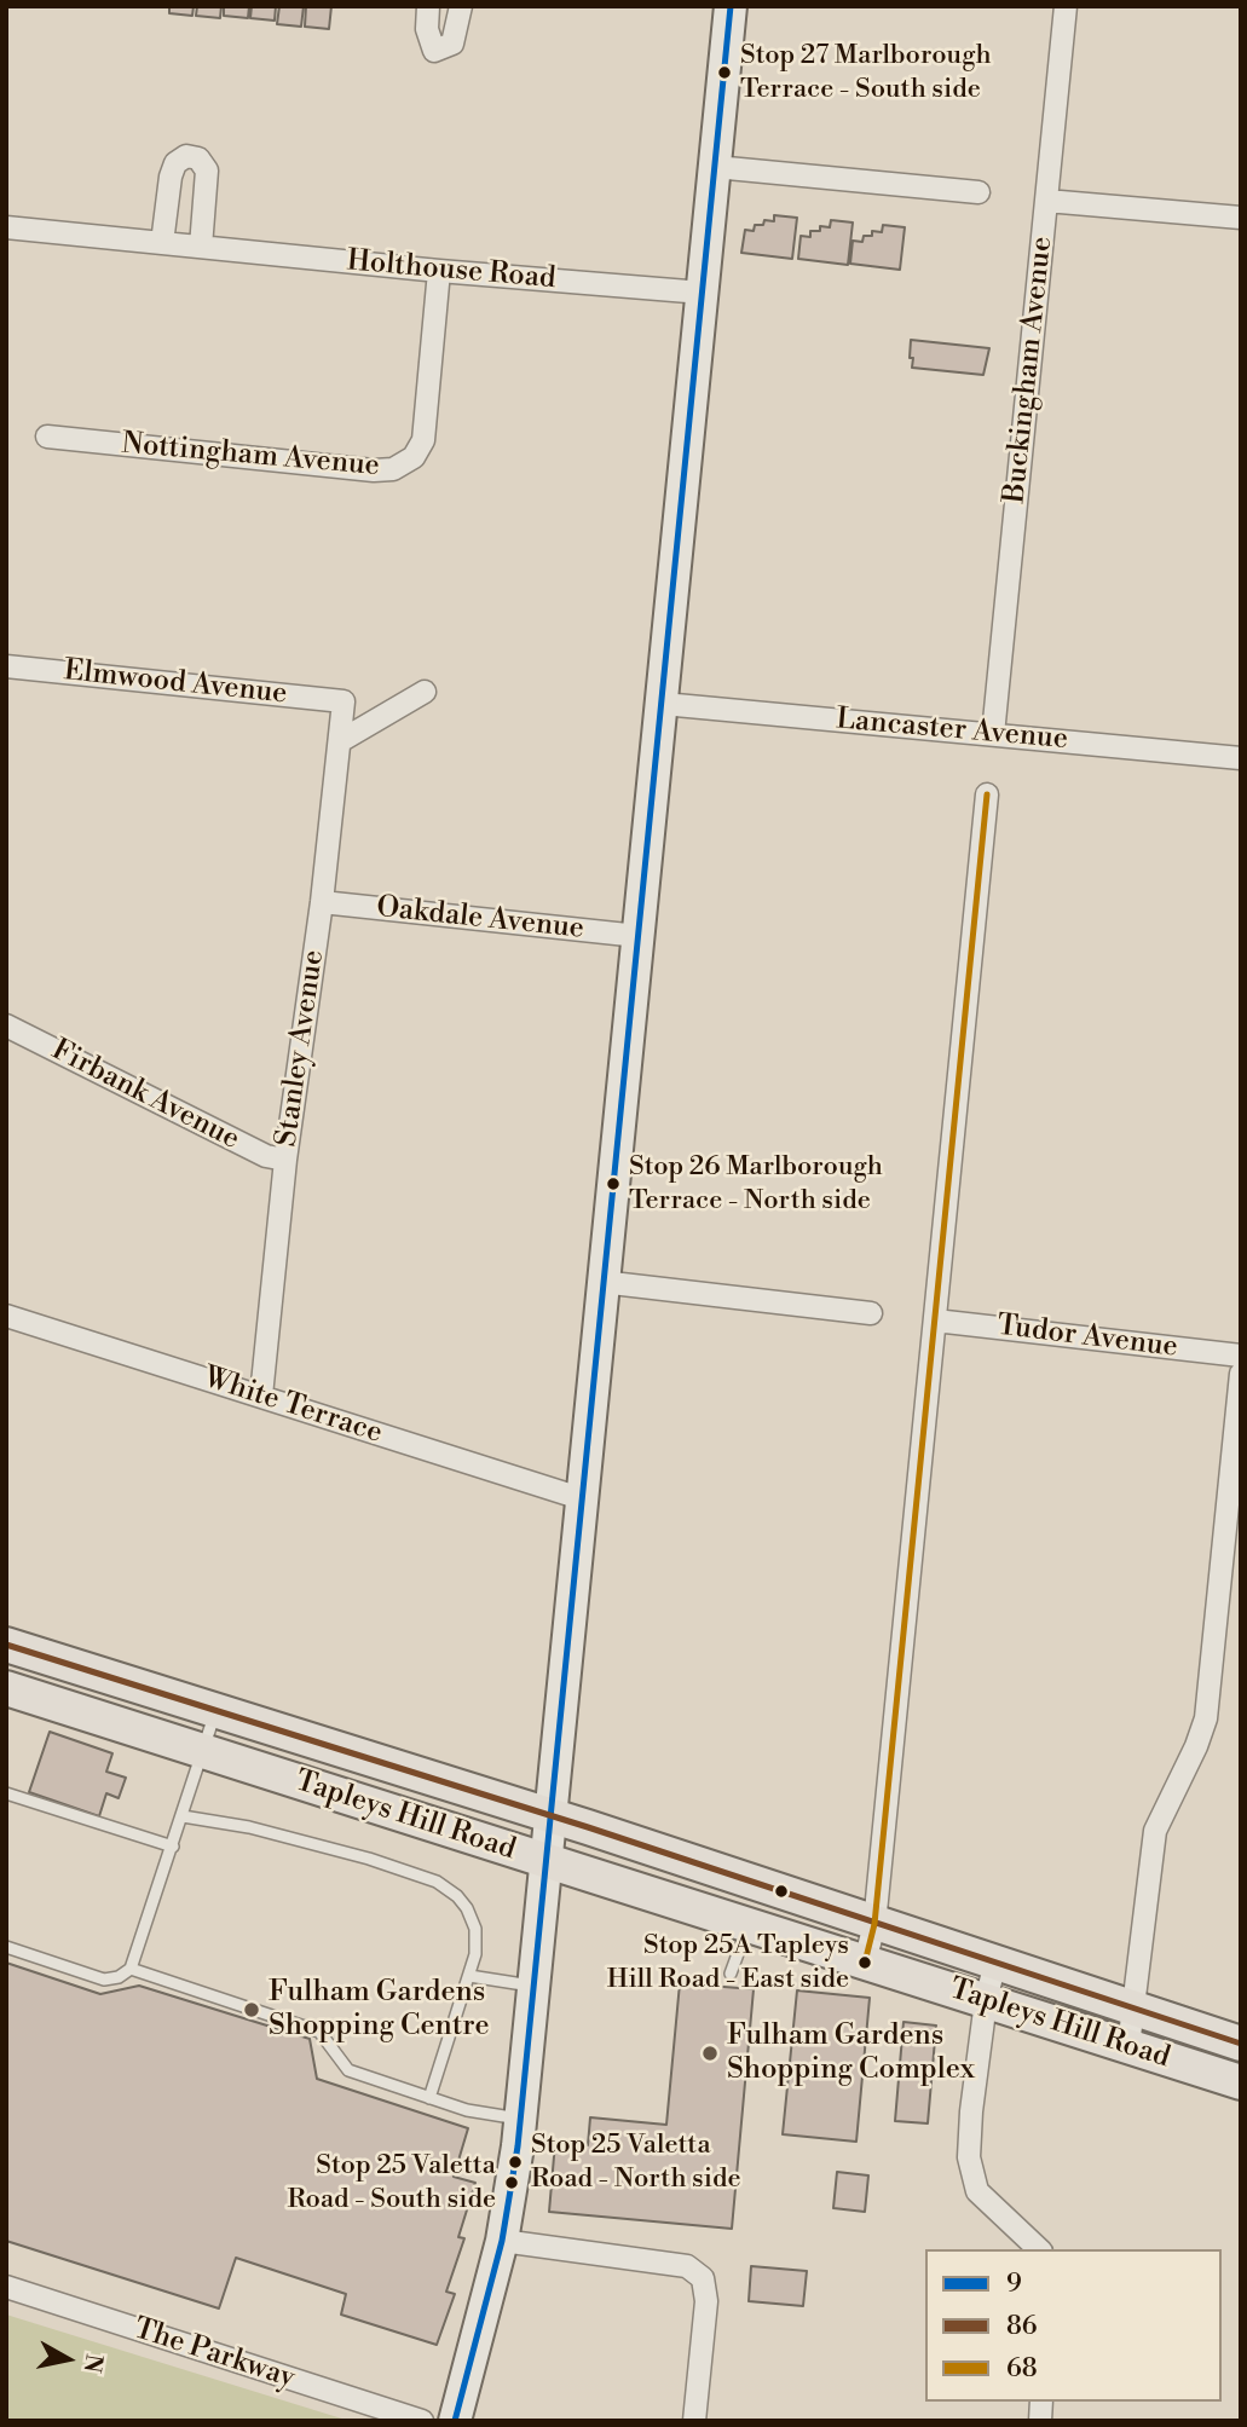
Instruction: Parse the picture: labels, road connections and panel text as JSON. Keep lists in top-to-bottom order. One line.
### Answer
{"streets":{"main road":["Tapleys Hill Road"],"street":["Holthouse Road","Buckingham Avenue","Nottingham Avenue","Elmwood Avenue","Lancaster Avenue","Oakdale Avenue","Stanley Avenue","Firbank Avenue","Tudor Avenue","White Terrace","The Parkway"]},"crossings":[["Holthouse Road","Nottingham Avenue"],["Buckingham Avenue","Lancaster Avenue"],["Elmwood Avenue","Stanley Avenue"],["Oakdale Avenue","Stanley Avenue"],["Stanley Avenue","Firbank Avenue"],["Stanley Avenue","White Terrace"]],"places":["Stop 27 Marlborough Terrace - South side","Stop 26 Marlborough Terrace - North side","Stop 25A Tapleys Hill Road - East side","Fulham Gardens Shopping Centre","Fulham Gardens Shopping Complex","Stop 25 Valetta Road - North side","Stop 25 Valetta Road - South side"],"lines":["transit line 9","transit line 68","transit line 86"],"legend":["9","86","68"],"north":"right"}
